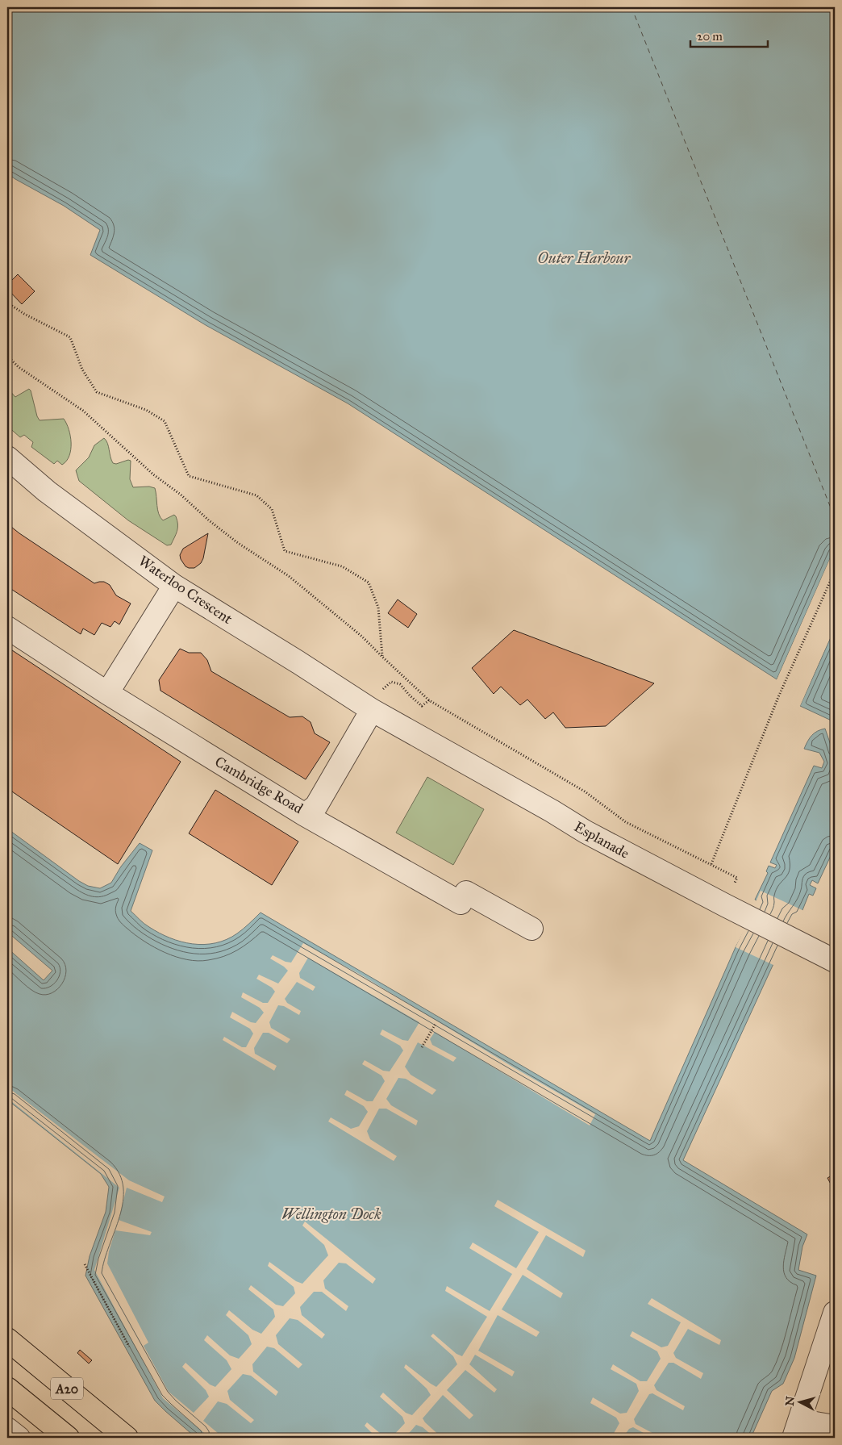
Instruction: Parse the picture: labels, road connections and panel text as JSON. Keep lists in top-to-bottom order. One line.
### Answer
{"streets":{"highway":["A20"],"street":["Waterloo Crescent","Cambridge Road","Esplanade"]},"crossings":[["Waterloo Crescent","Cambridge Road"],["Waterloo Crescent","Esplanade"],["Cambridge Road","Esplanade"]],"water":["Outer Harbour","Wellington Dock"],"scale_bar":"20 m","north":"left"}
